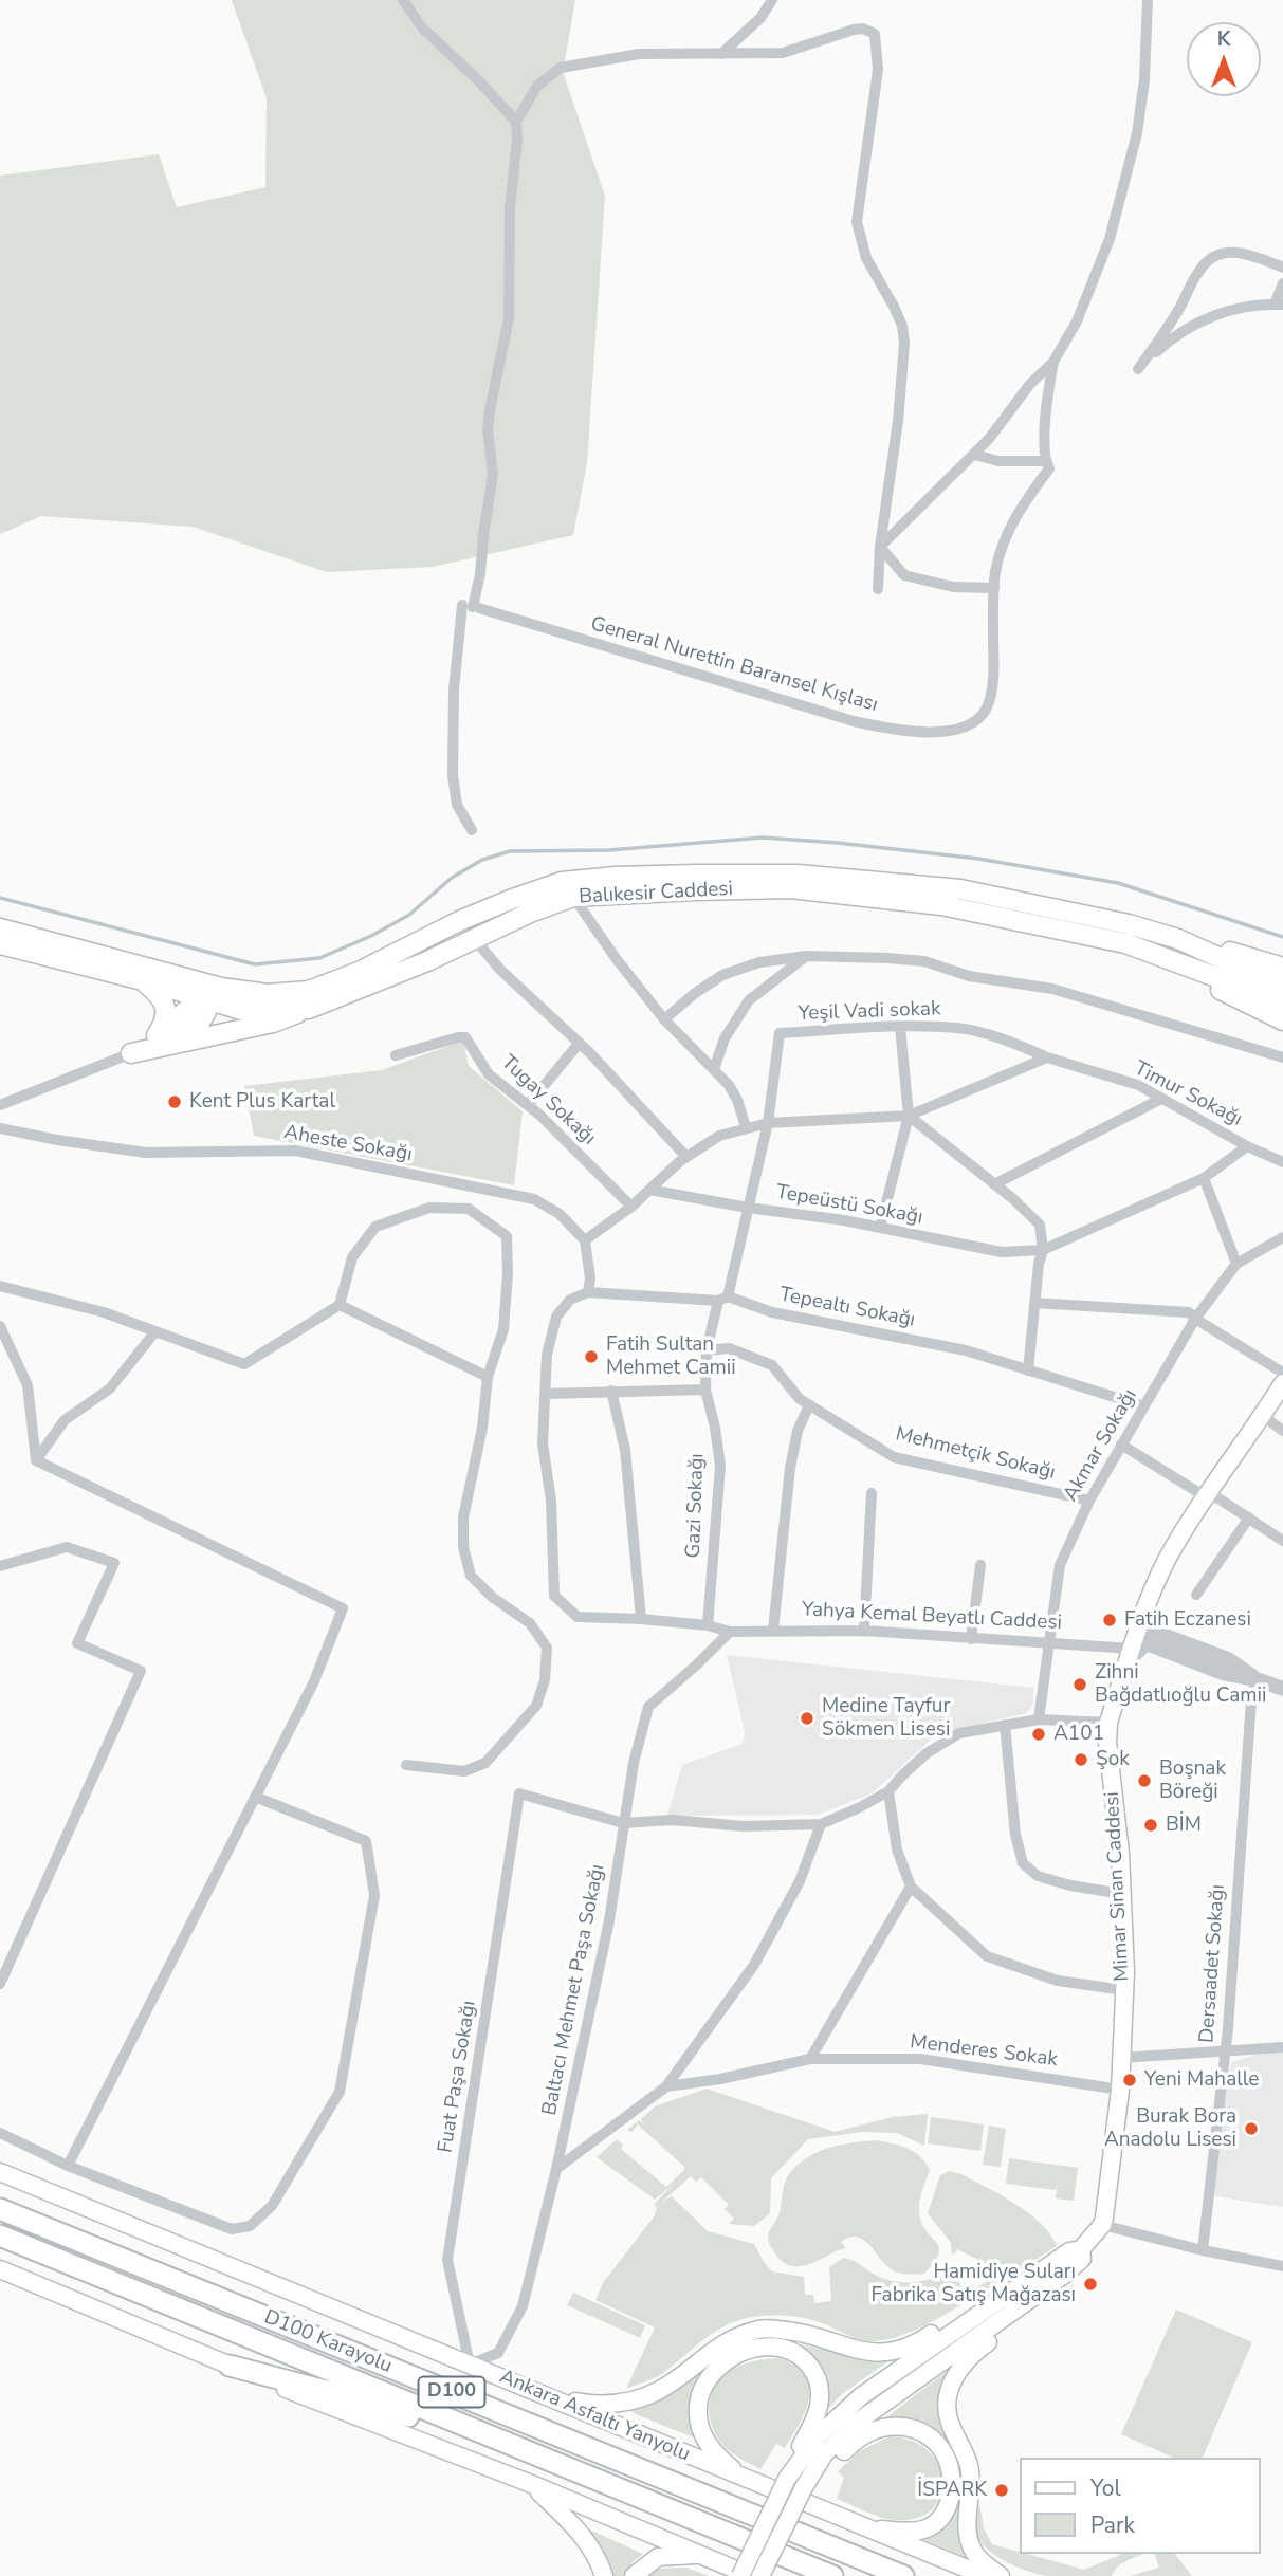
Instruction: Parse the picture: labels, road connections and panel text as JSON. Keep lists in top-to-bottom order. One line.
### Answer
{"streets":{"highway":["D100 Karayolu","D100"],"main road":["Balıkesir Caddesi","Mimar Sinan Caddesi","Ankara Asfaltı Yanyolu"],"street":["General Nurettin Baransel Kışlası","Yeşil Vadi sokak","Timur Sokağı","Tugay Sokağı","Aheste Sokağı","Tepeüstü Sokağı","Tepealtı Sokağı","Akmar Sokağı","Mehmetçik Sokağı","Gazi Sokağı","Yahya Kemal Beyatlı Caddesi","Dersaadet Sokağı","Baltacı Mehmet Paşa Sokağı","Menderes Sokak","Fuat Paşa Sokağı"]},"crossings":[["Yeşil Vadi sokak","Timur Sokağı"],["Yeşil Vadi sokak","Tepeüstü Sokağı"],["Yeşil Vadi sokak","Tepealtı Sokağı"],["Yeşil Vadi sokak","Gazi Sokağı"],["Tepealtı Sokağı","Akmar Sokağı"],["Tepealtı Sokağı","Gazi Sokağı"],["Tepealtı Sokağı","Yahya Kemal Beyatlı Caddesi"],["Akmar Sokağı","Mehmetçik Sokağı"],["Akmar Sokağı","Yahya Kemal Beyatlı Caddesi"],["Mehmetçik Sokağı","Gazi Sokağı"],["Gazi Sokağı","Yahya Kemal Beyatlı Caddesi"],["Yahya Kemal Beyatlı Caddesi","Mimar Sinan Caddesi"],["Yahya Kemal Beyatlı Caddesi","Dersaadet Sokağı"],["Yahya Kemal Beyatlı Caddesi","Baltacı Mehmet Paşa Sokağı"],["Mimar Sinan Caddesi","Menderes Sokak"],["Baltacı Mehmet Paşa Sokağı","Fuat Paşa Sokağı"],["Baltacı Mehmet Paşa Sokağı","Ankara Asfaltı Yanyolu"],["Fuat Paşa Sokağı","Ankara Asfaltı Yanyolu"]],"places":["Kent Plus Kartal","Fatih Sultan Mehmet Camii","Fatih Eczanesi","Zihni Bağdatlıoğlu Camii","Medine Tayfur Sökmen Lisesi","A101","Şok","Boşnak Böreği","BİM","Yeni Mahalle","Burak Bora Anadolu Lisesi","Hamidiye Suları Fabrika Satış Mağazası","İSPARK"],"legend":["Yol","Park"],"north":"top"}
